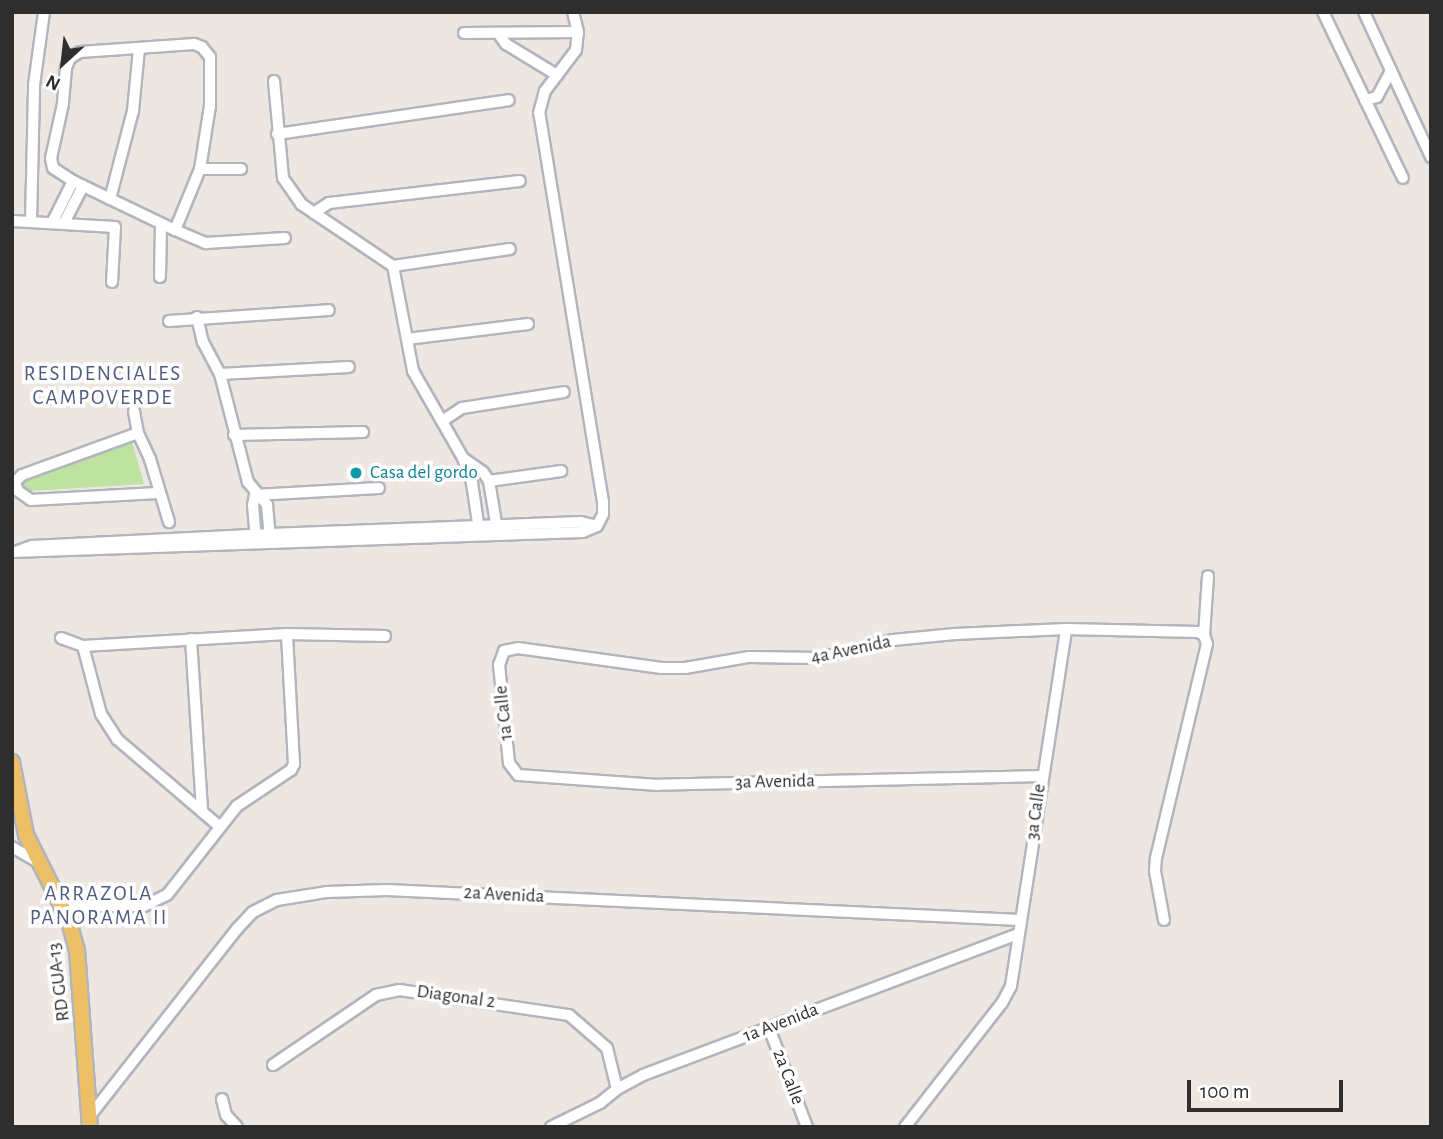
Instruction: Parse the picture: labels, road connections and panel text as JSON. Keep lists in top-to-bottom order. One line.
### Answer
{"streets":{"main road":["RD GUA-13"],"street":["4a Avenida","1a Calle","3a Avenida","3a Calle","2a Avenida","Diagonal 2","1a Avenida","2a Calle"]},"crossings":[["4a Avenida","1a Calle"],["4a Avenida","3a Calle"],["1a Calle","3a Avenida"],["3a Avenida","3a Calle"],["3a Calle","2a Avenida"],["3a Calle","1a Avenida"],["2a Avenida","RD GUA-13"],["Diagonal 2","1a Avenida"],["1a Avenida","2a Calle"]],"districts":["RESIDENCIALES CAMPOVERDE","ARRAZOLA PANORAMA II"],"places":["Casa del gordo"],"scale_bar":"100 m","north":"bottom left"}
